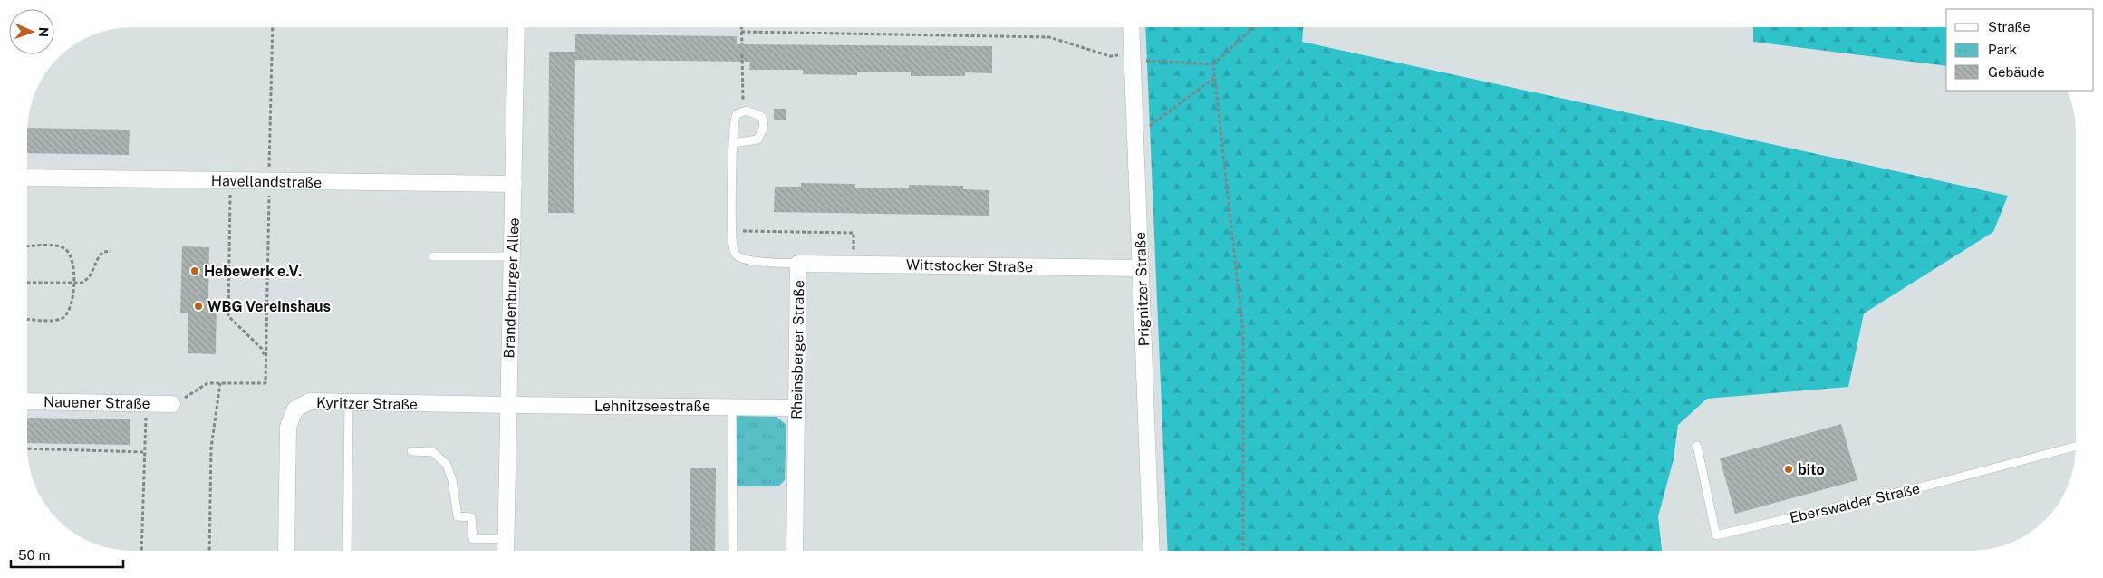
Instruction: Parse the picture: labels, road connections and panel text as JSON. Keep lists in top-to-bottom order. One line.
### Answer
{"streets":{"street":["Havellandstraße","Wittstocker Straße","Brandenburger Allee","Prignitzer Straße","Rheinsberger Straße","Nauener Straße","Kyritzer Straße","Lehnitzseestraße"],"lane":["Eberswalder Straße"]},"crossings":[["Havellandstraße","Brandenburger Allee"],["Wittstocker Straße","Prignitzer Straße"],["Wittstocker Straße","Rheinsberger Straße"],["Brandenburger Allee","Kyritzer Straße"],["Brandenburger Allee","Lehnitzseestraße"],["Rheinsberger Straße","Lehnitzseestraße"],["Kyritzer Straße","Lehnitzseestraße"]],"places":["Hebewerk e.V.","WBG Vereinshaus","bito"],"legend":["Straße","Park","Gebäude"],"scale_bar":"50 m","north":"right"}
